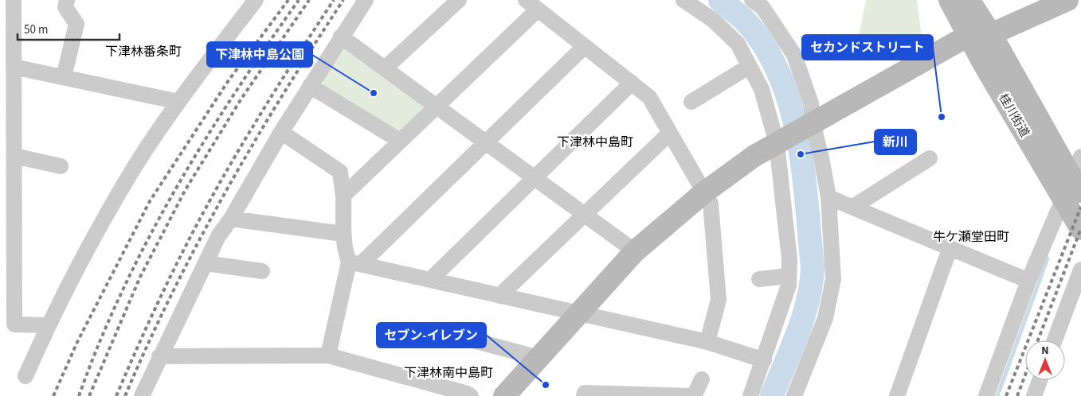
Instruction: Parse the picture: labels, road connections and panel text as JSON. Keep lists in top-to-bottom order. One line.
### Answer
{"streets":{"street":["桂川街道"]},"districts":["下津林番条町","下津林中島町","牛ケ瀬堂田町","下津林南中島町"],"places":["下津林中島公園","セカンドストリート","新川","セブン-イレブン"],"scale_bar":"50 m","north":"top"}
